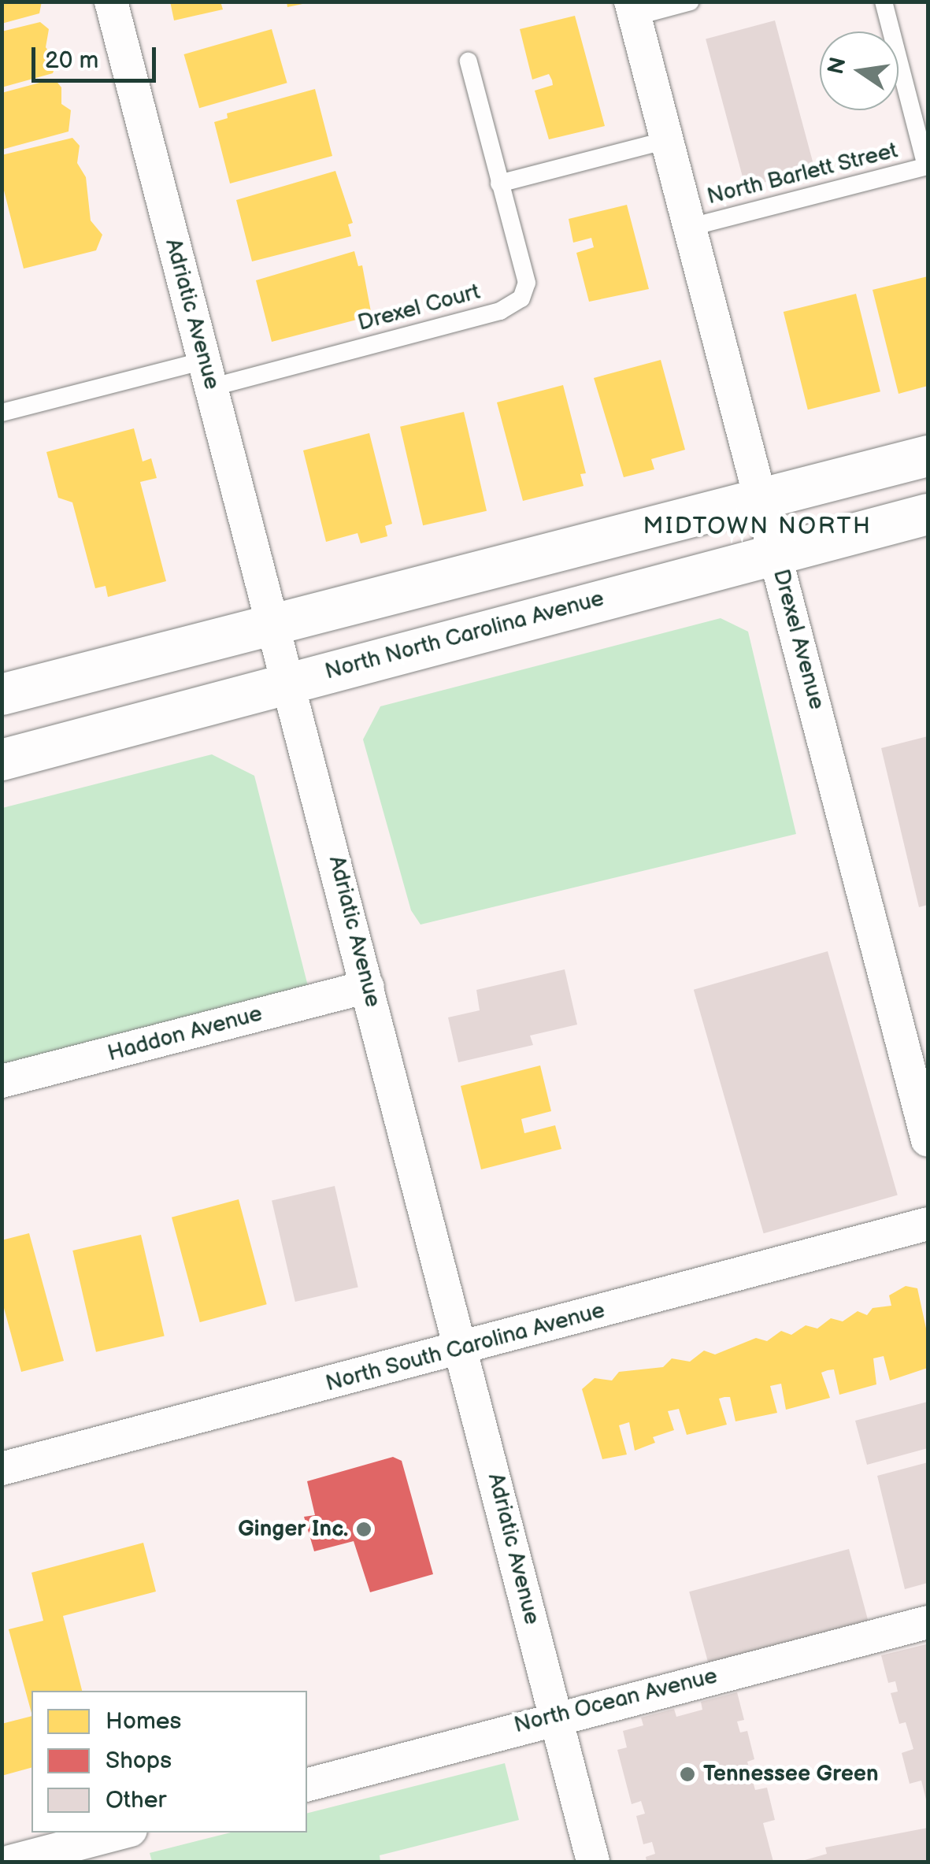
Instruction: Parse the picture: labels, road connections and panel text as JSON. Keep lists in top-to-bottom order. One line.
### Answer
{"streets":{"street":["Adriatic Avenue","North North Carolina Avenue","Drexel Avenue","Haddon Avenue","North South Carolina Avenue","North Ocean Avenue"],"lane":["North Barlett Street","Drexel Court"]},"crossings":[["North Barlett Street","Drexel Avenue"],["Drexel Court","Adriatic Avenue"],["Adriatic Avenue","North North Carolina Avenue"],["Adriatic Avenue","Haddon Avenue"],["Adriatic Avenue","North South Carolina Avenue"],["Adriatic Avenue","North Ocean Avenue"],["North North Carolina Avenue","Drexel Avenue"]],"districts":["MIDTOWN NORTH"],"places":["Ginger Inc.","Tennessee Green"],"legend":["Homes","Shops","Other"],"scale_bar":"20 m","north":"left"}
